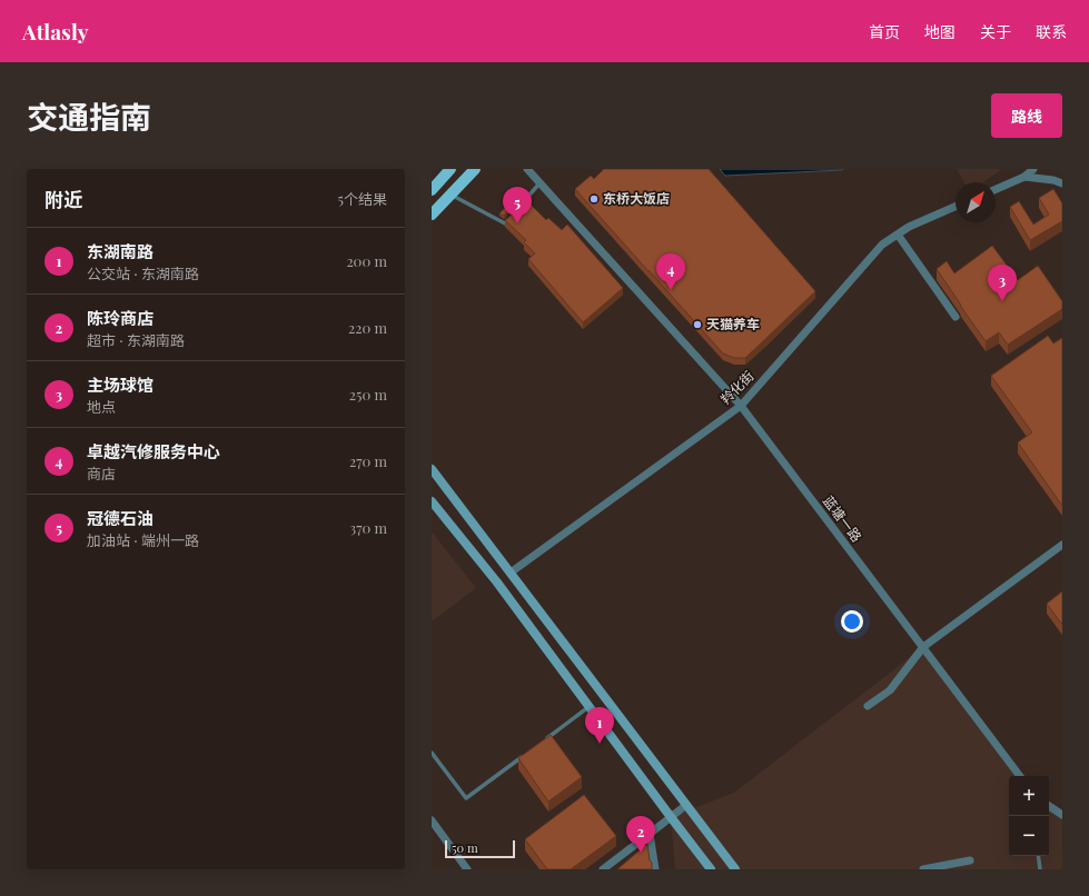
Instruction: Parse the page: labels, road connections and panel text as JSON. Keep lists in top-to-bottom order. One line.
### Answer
{"streets":{"street":["羚化街","蓝塘一路"]},"crossings":[["羚化街","蓝塘一路"]],"places":["东桥大饭店","天猫养车"],"scale_bar":"50 m","north":"top right","page":{"header":"Atlasly","nav":["首页","地图","关于","联系"],"title":"交通指南","buttons":"路线","heading":["附近","5个结果"],"pins":["5","4","3","1","2"],"list":[{"mark":"1","name":"东湖南路","note":"公交站 · 东湖南路","value":"200 m"},{"mark":"2","name":"陈玲商店","note":"超市 · 东湖南路","value":"220 m"},{"mark":"3","name":"主场球馆","note":"地点","value":"250 m"},{"mark":"4","name":"卓越汽修服务中心","note":"商店","value":"270 m"},{"mark":"5","name":"冠德石油","note":"加油站 · 端州一路","value":"370 m"}],"map_buttons":["+","−"],"scale":"50 m"}}
